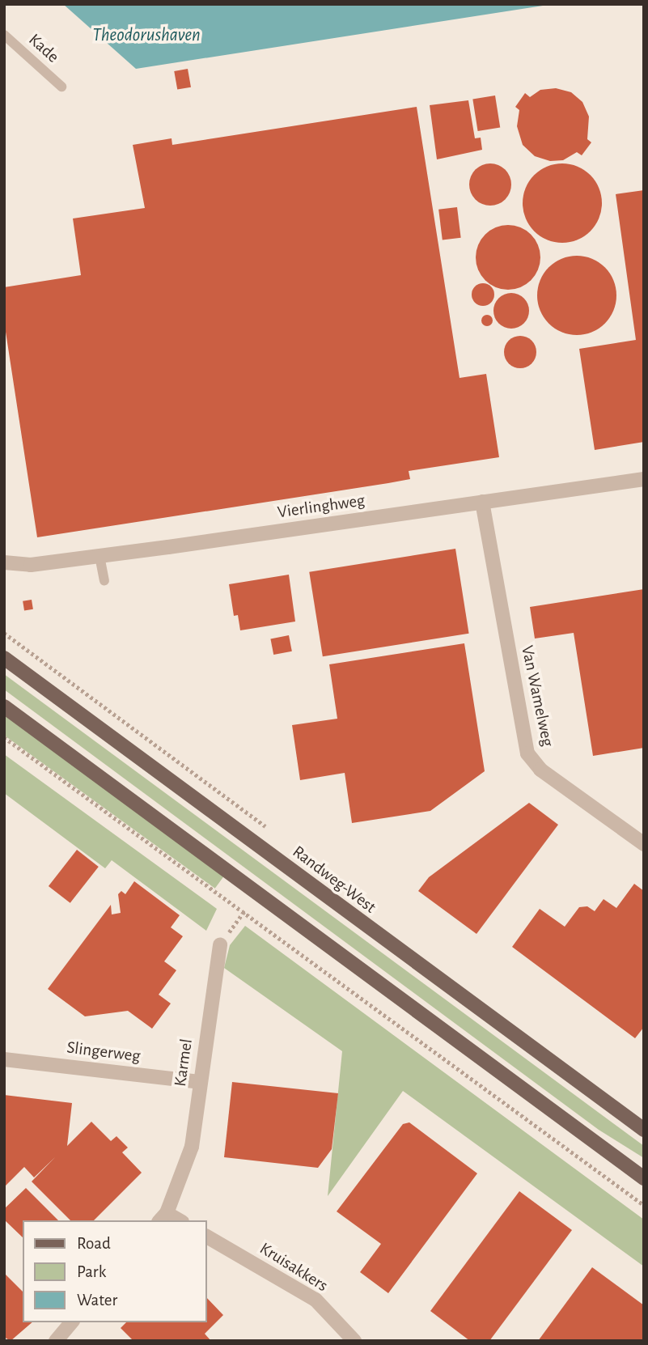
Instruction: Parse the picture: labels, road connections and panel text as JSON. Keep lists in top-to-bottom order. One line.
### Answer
{"streets":{"main road":["Randweg-West"],"street":["Vierlinghweg","Van Wamelweg","Slingerweg","Karmel","Kruisakkers"],"lane":["Kade"]},"crossings":[["Vierlinghweg","Van Wamelweg"],["Slingerweg","Karmel"]],"water":["Theodorushaven"],"legend":["Road","Park","Water"]}
